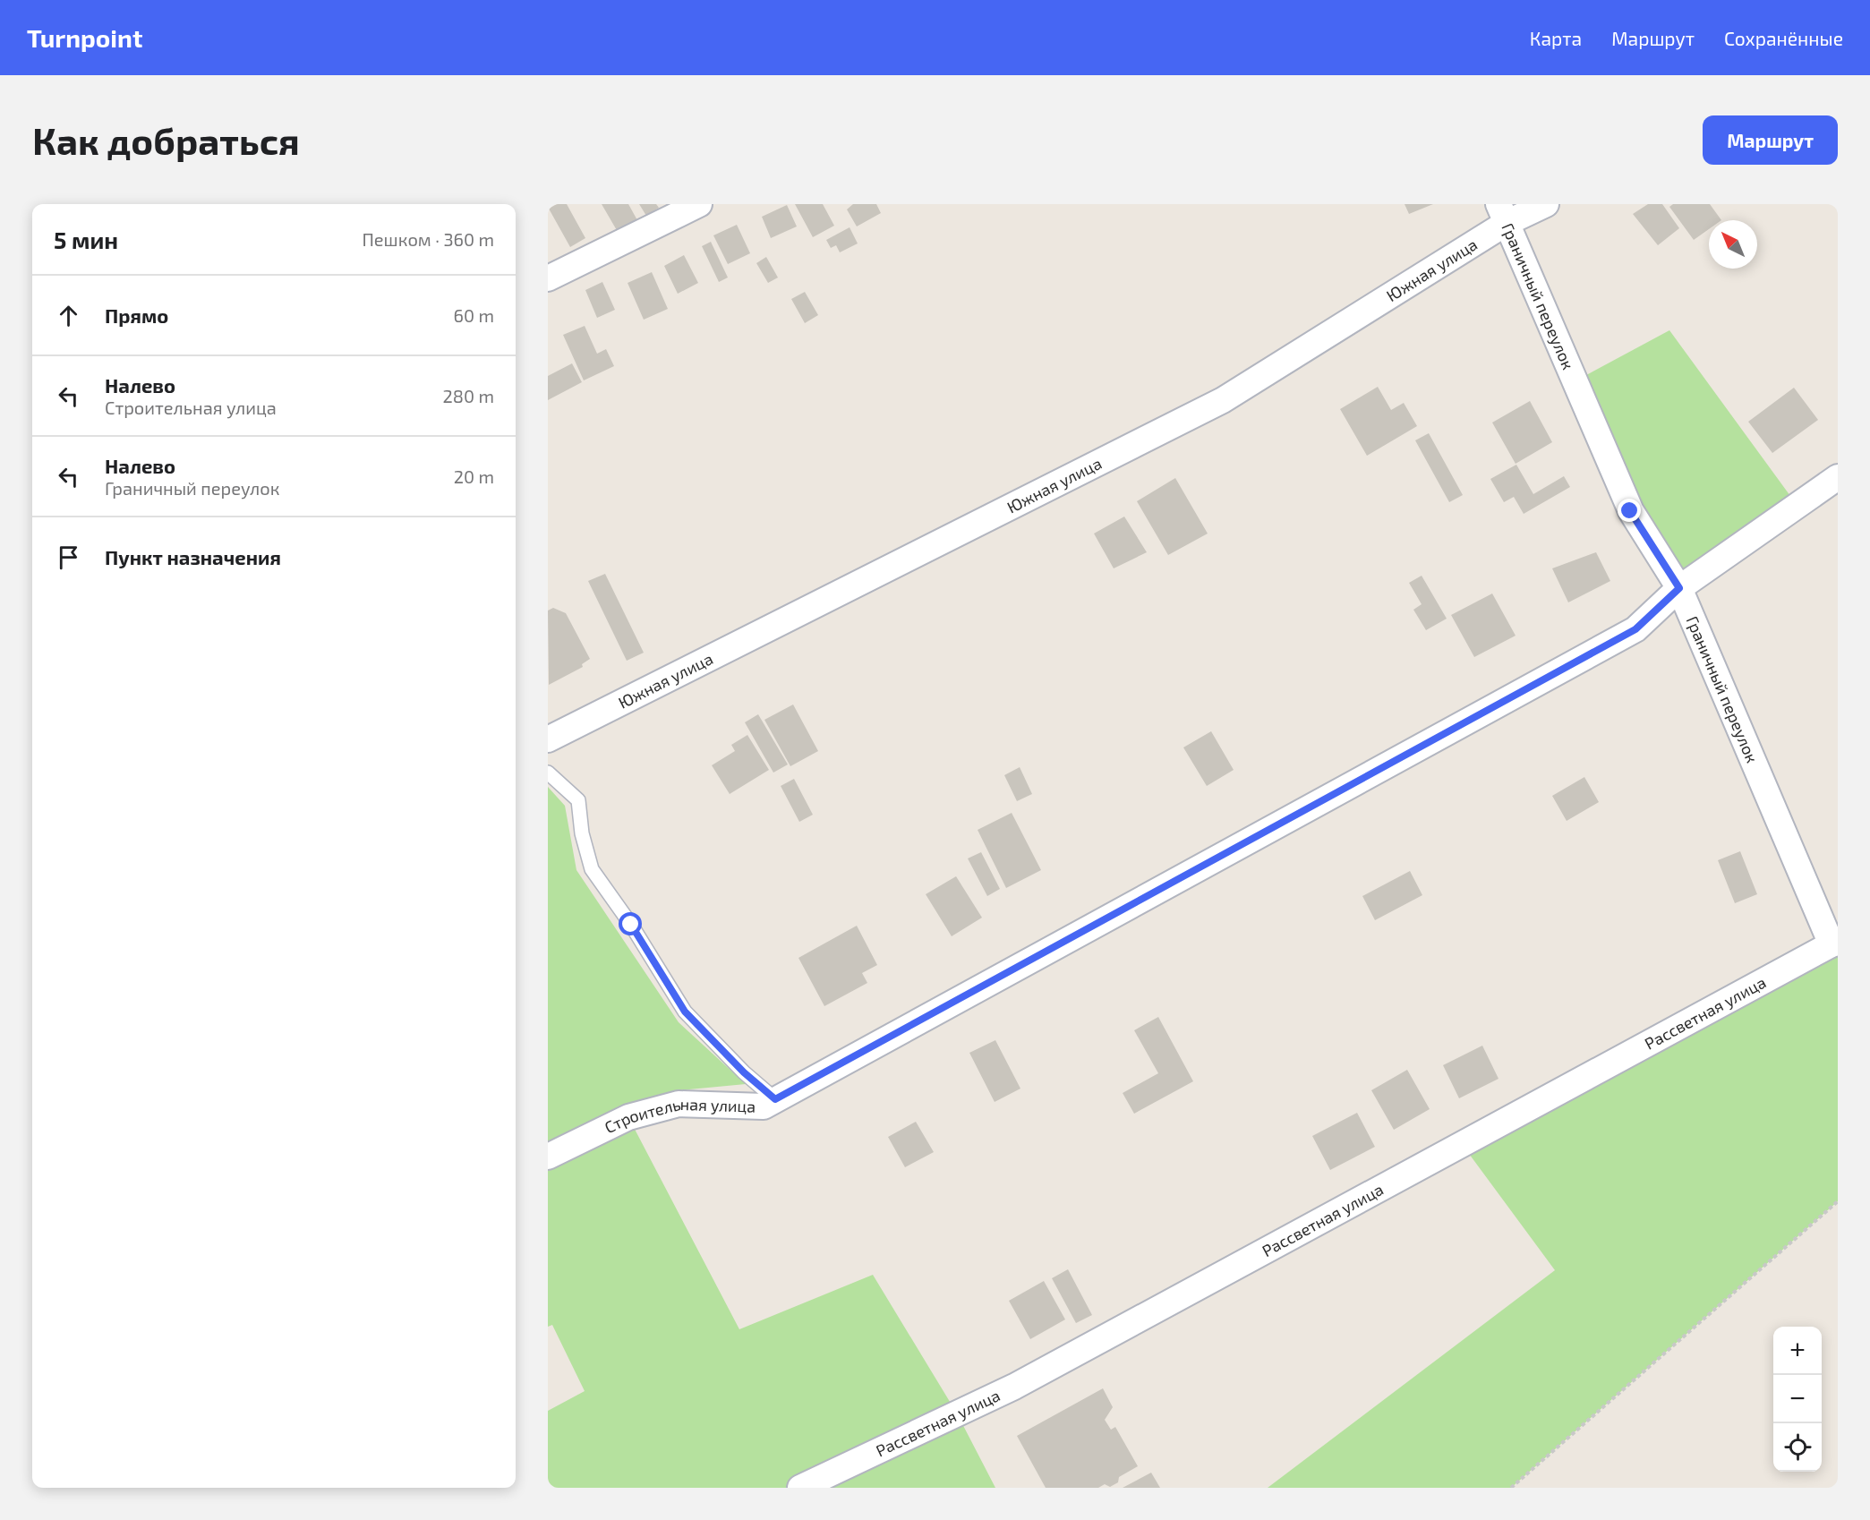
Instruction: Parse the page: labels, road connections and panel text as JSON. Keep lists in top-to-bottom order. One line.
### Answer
{"streets":{"street":["Южная улица","Граничный переулок","Рассветная улица","Строительная улица"]},"crossings":[["Южная улица","Граничный переулок"],["Граничный переулок","Рассветная улица"],["Граничный переулок","Строительная улица"]],"north":"top left","page":{"header":"Turnpoint","nav":["Карта","Маршрут","Сохранённые"],"buttons":"Маршрут","title":"Как добраться","heading":["5 мин","Пешком · 360 m"],"list":[["Прямо","60 m"],["Налево","Строительная улица","280 m"],["Налево","Граничный переулок","20 m"],"Пункт назначения"],"map_buttons":["+","−"]}}
